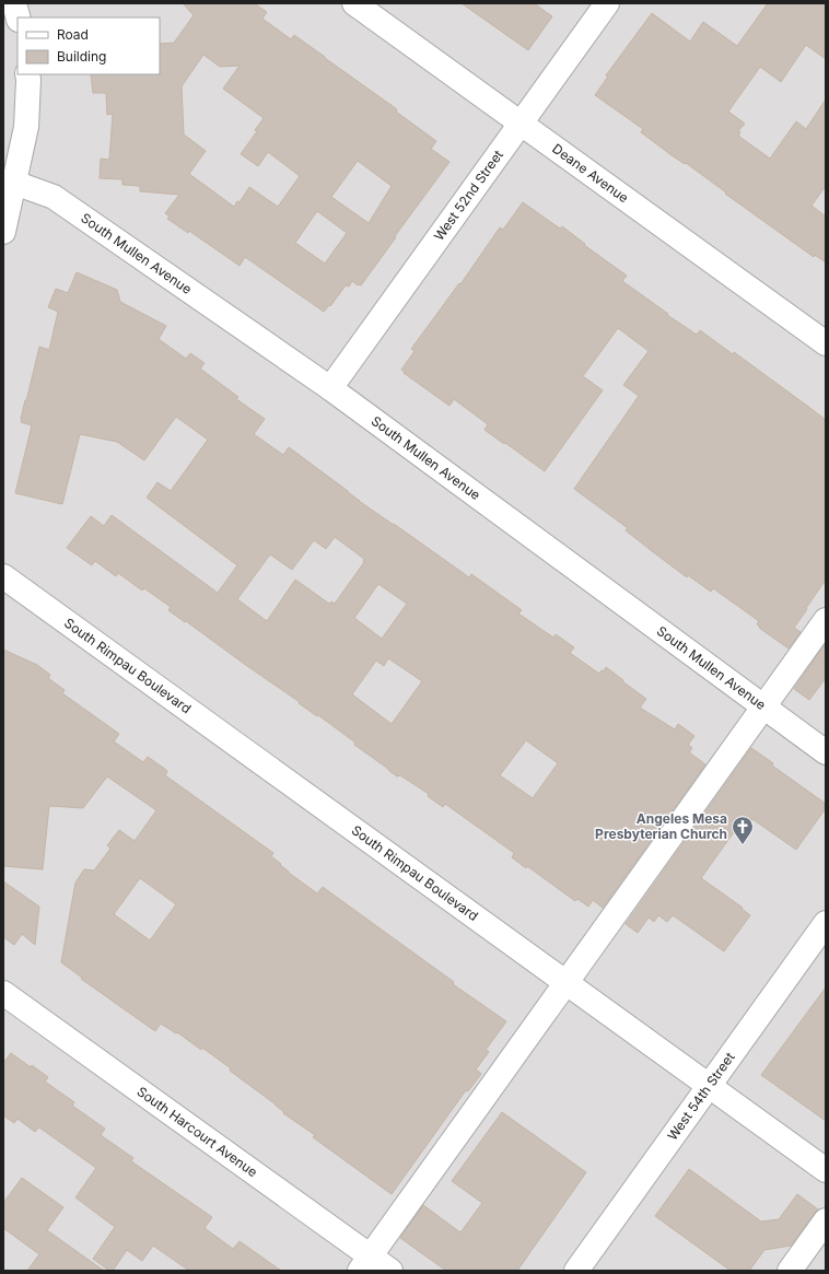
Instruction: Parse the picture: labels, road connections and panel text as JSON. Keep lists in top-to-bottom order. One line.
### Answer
{"streets":{"street":["Deane Avenue","West 52nd Street","South Mullen Avenue","South Rimpau Boulevard","West 54th Street","South Harcourt Avenue"]},"crossings":[["Deane Avenue","West 52nd Street"],["West 52nd Street","South Mullen Avenue"],["South Rimpau Boulevard","West 54th Street"]],"places":{"church":["Angeles Mesa Presbyterian Church"]},"legend":["Road","Building"]}
